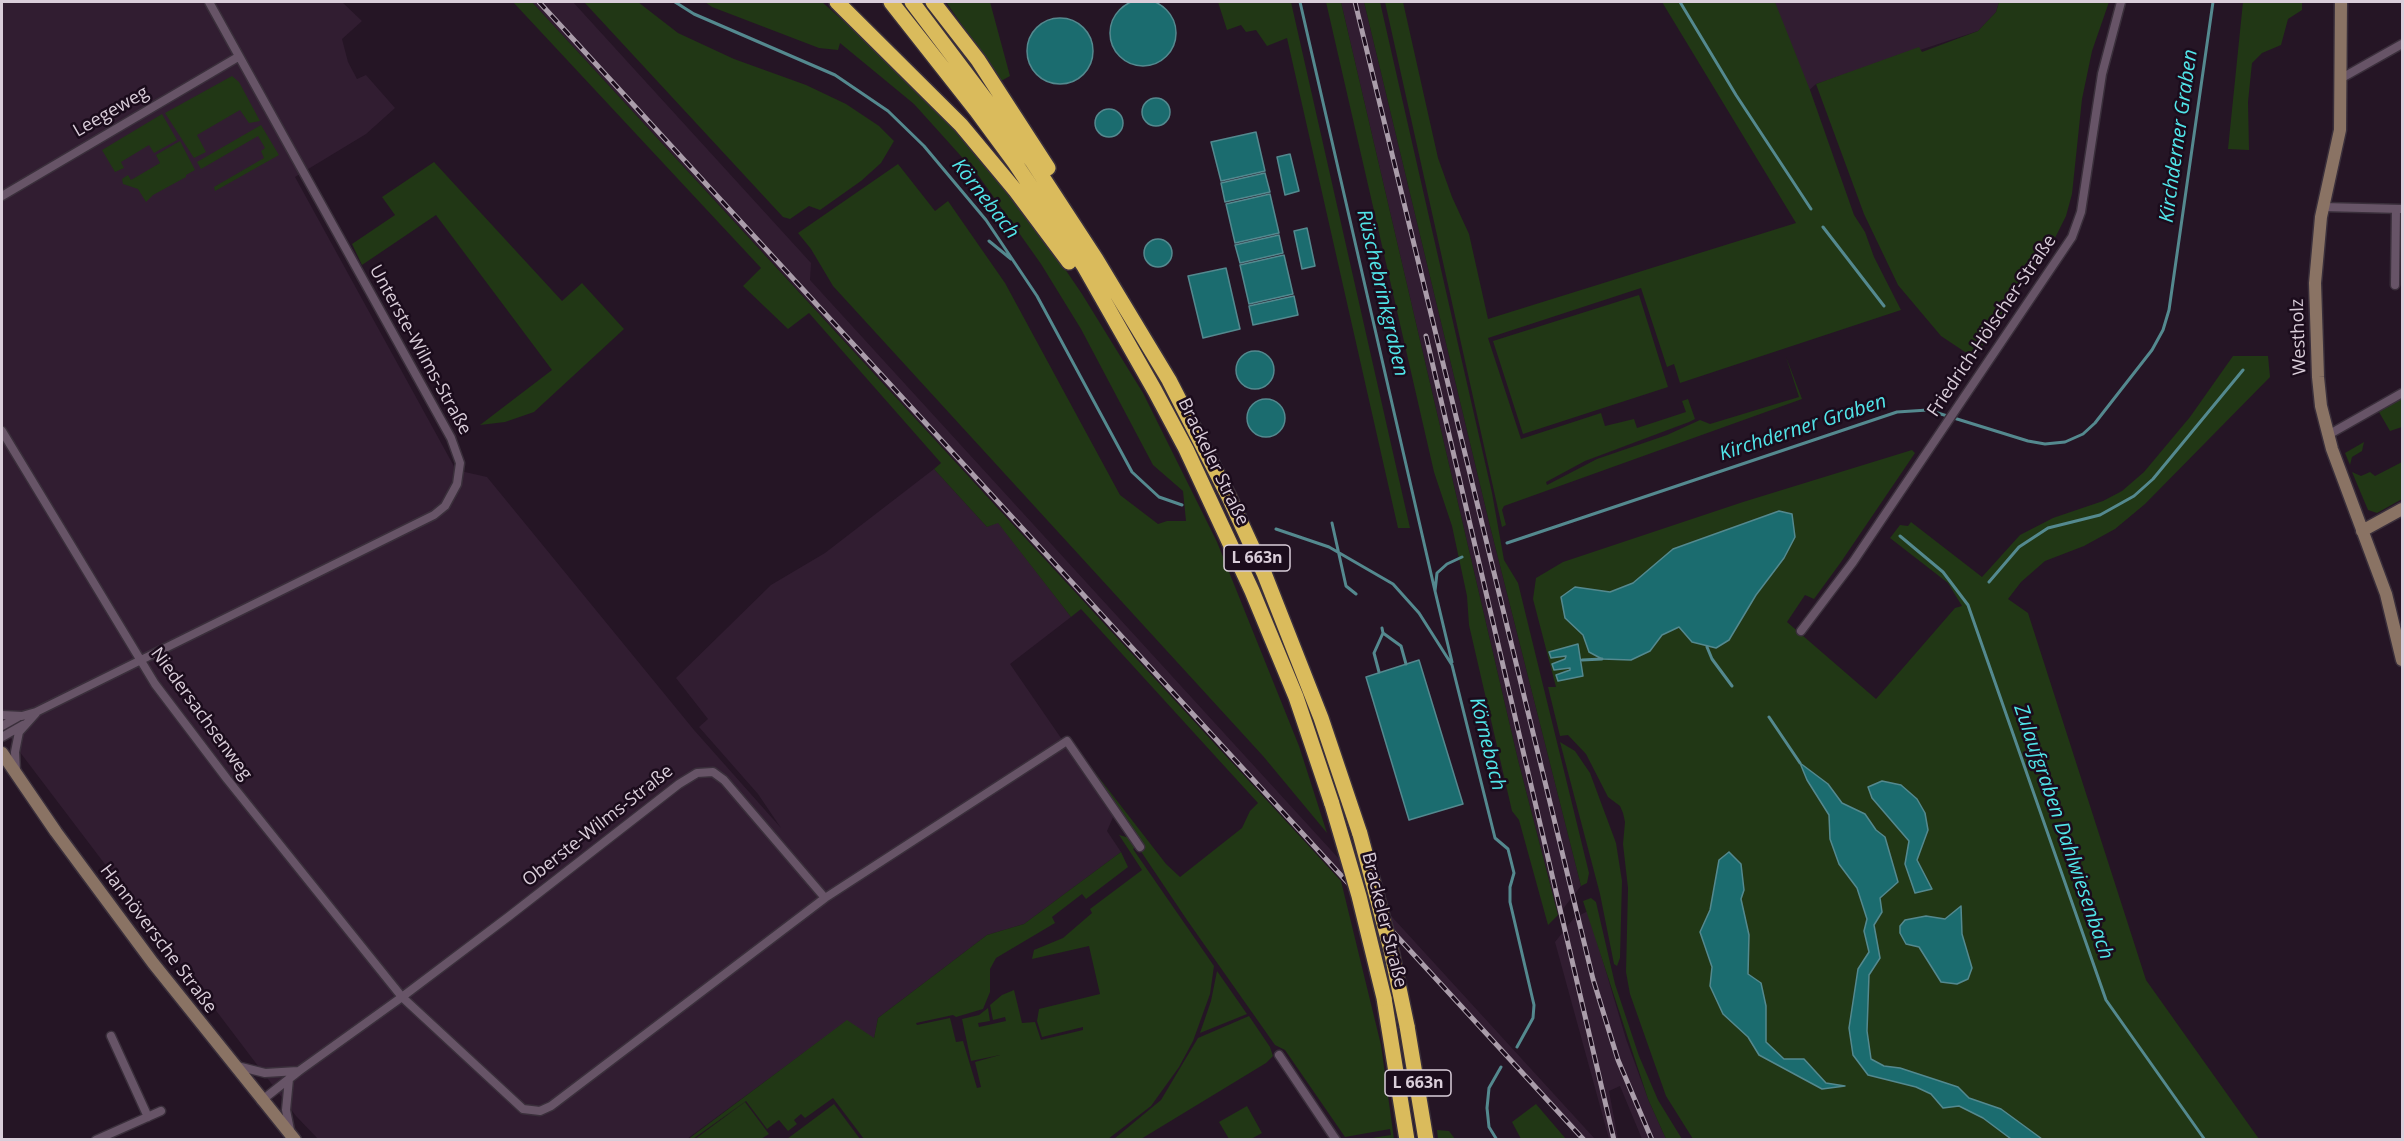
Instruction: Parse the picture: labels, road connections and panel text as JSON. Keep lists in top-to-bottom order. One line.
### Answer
{"streets":{"highway":["Brackeler Straße","L 663n"],"street":["Leegeweg","Friedrich-Hölscher-Straße","Westholz","Unterste-Wilms-Straße","Niedersachsenweg","Oberste-Wilms-Straße","Hannöversche Straße"]},"crossings":[["Leegeweg","Unterste-Wilms-Straße"],["Unterste-Wilms-Straße","Niedersachsenweg"],["Niedersachsenweg","Oberste-Wilms-Straße"],["Oberste-Wilms-Straße","Hannöversche Straße"]],"water":["Kirchderner Graben","Körnebach","Rüschebrinkgraben","Zulaufgraben Dahlwiesenbach"]}
